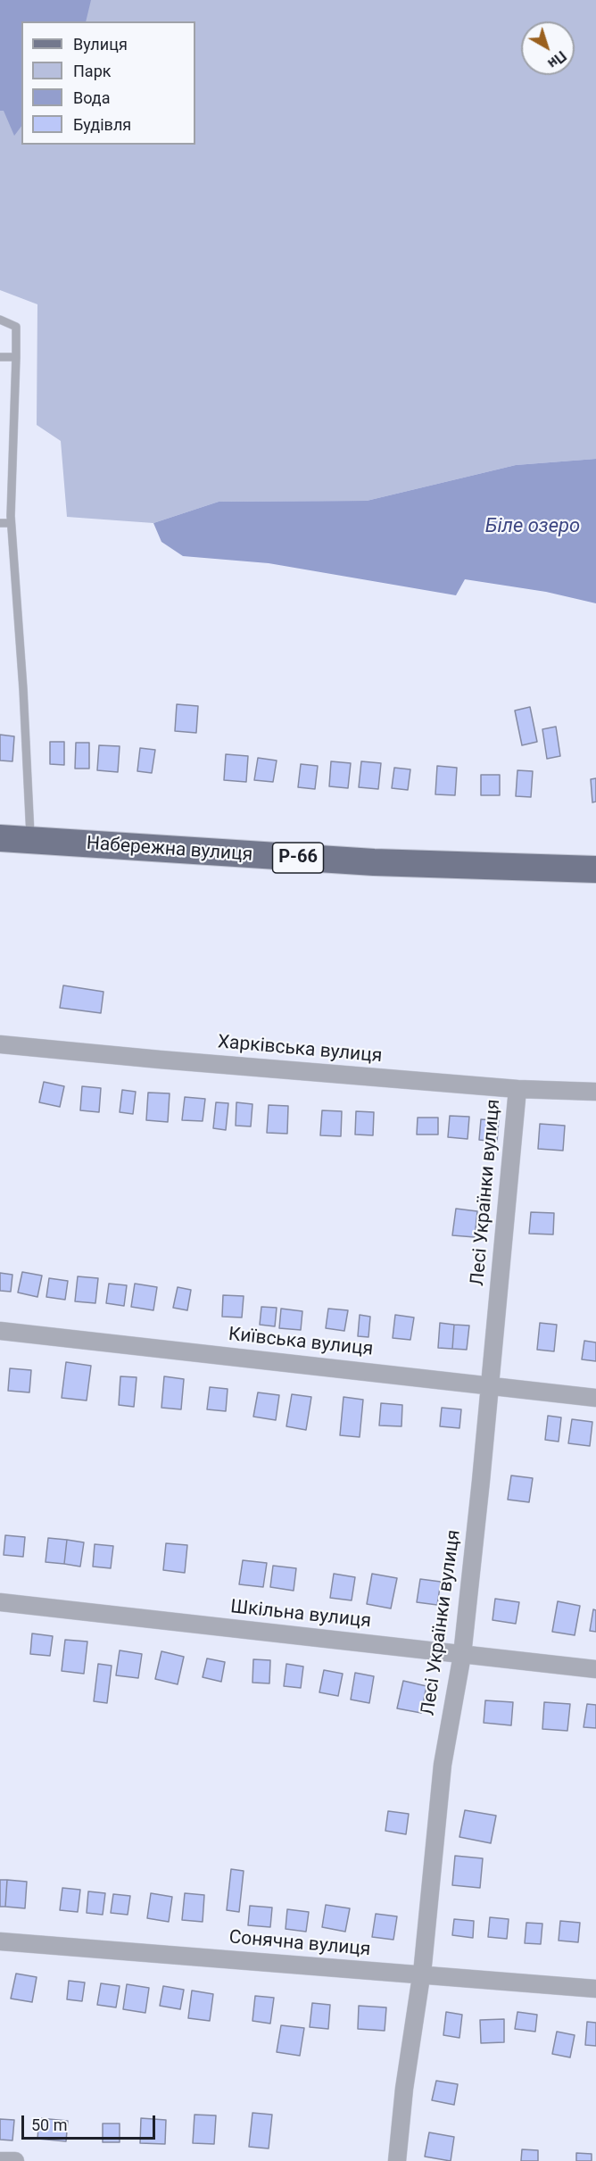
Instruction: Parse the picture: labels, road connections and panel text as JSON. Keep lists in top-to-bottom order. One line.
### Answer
{"streets":{"main road":["Набережна вулиця","Р-66"],"street":["Харківська вулиця","Лесі Українки вулиця","Київська вулиця","Шкільна вулиця","Сонячна вулиця"]},"crossings":[["Харківська вулиця","Лесі Українки вулиця"],["Лесі Українки вулиця","Київська вулиця"],["Лесі Українки вулиця","Шкільна вулиця"],["Лесі Українки вулиця","Сонячна вулиця"]],"water":["Біле озеро"],"legend":["Вулиця","Парк","Вода","Будівля"],"scale_bar":"50 m","north":"bottom right"}
